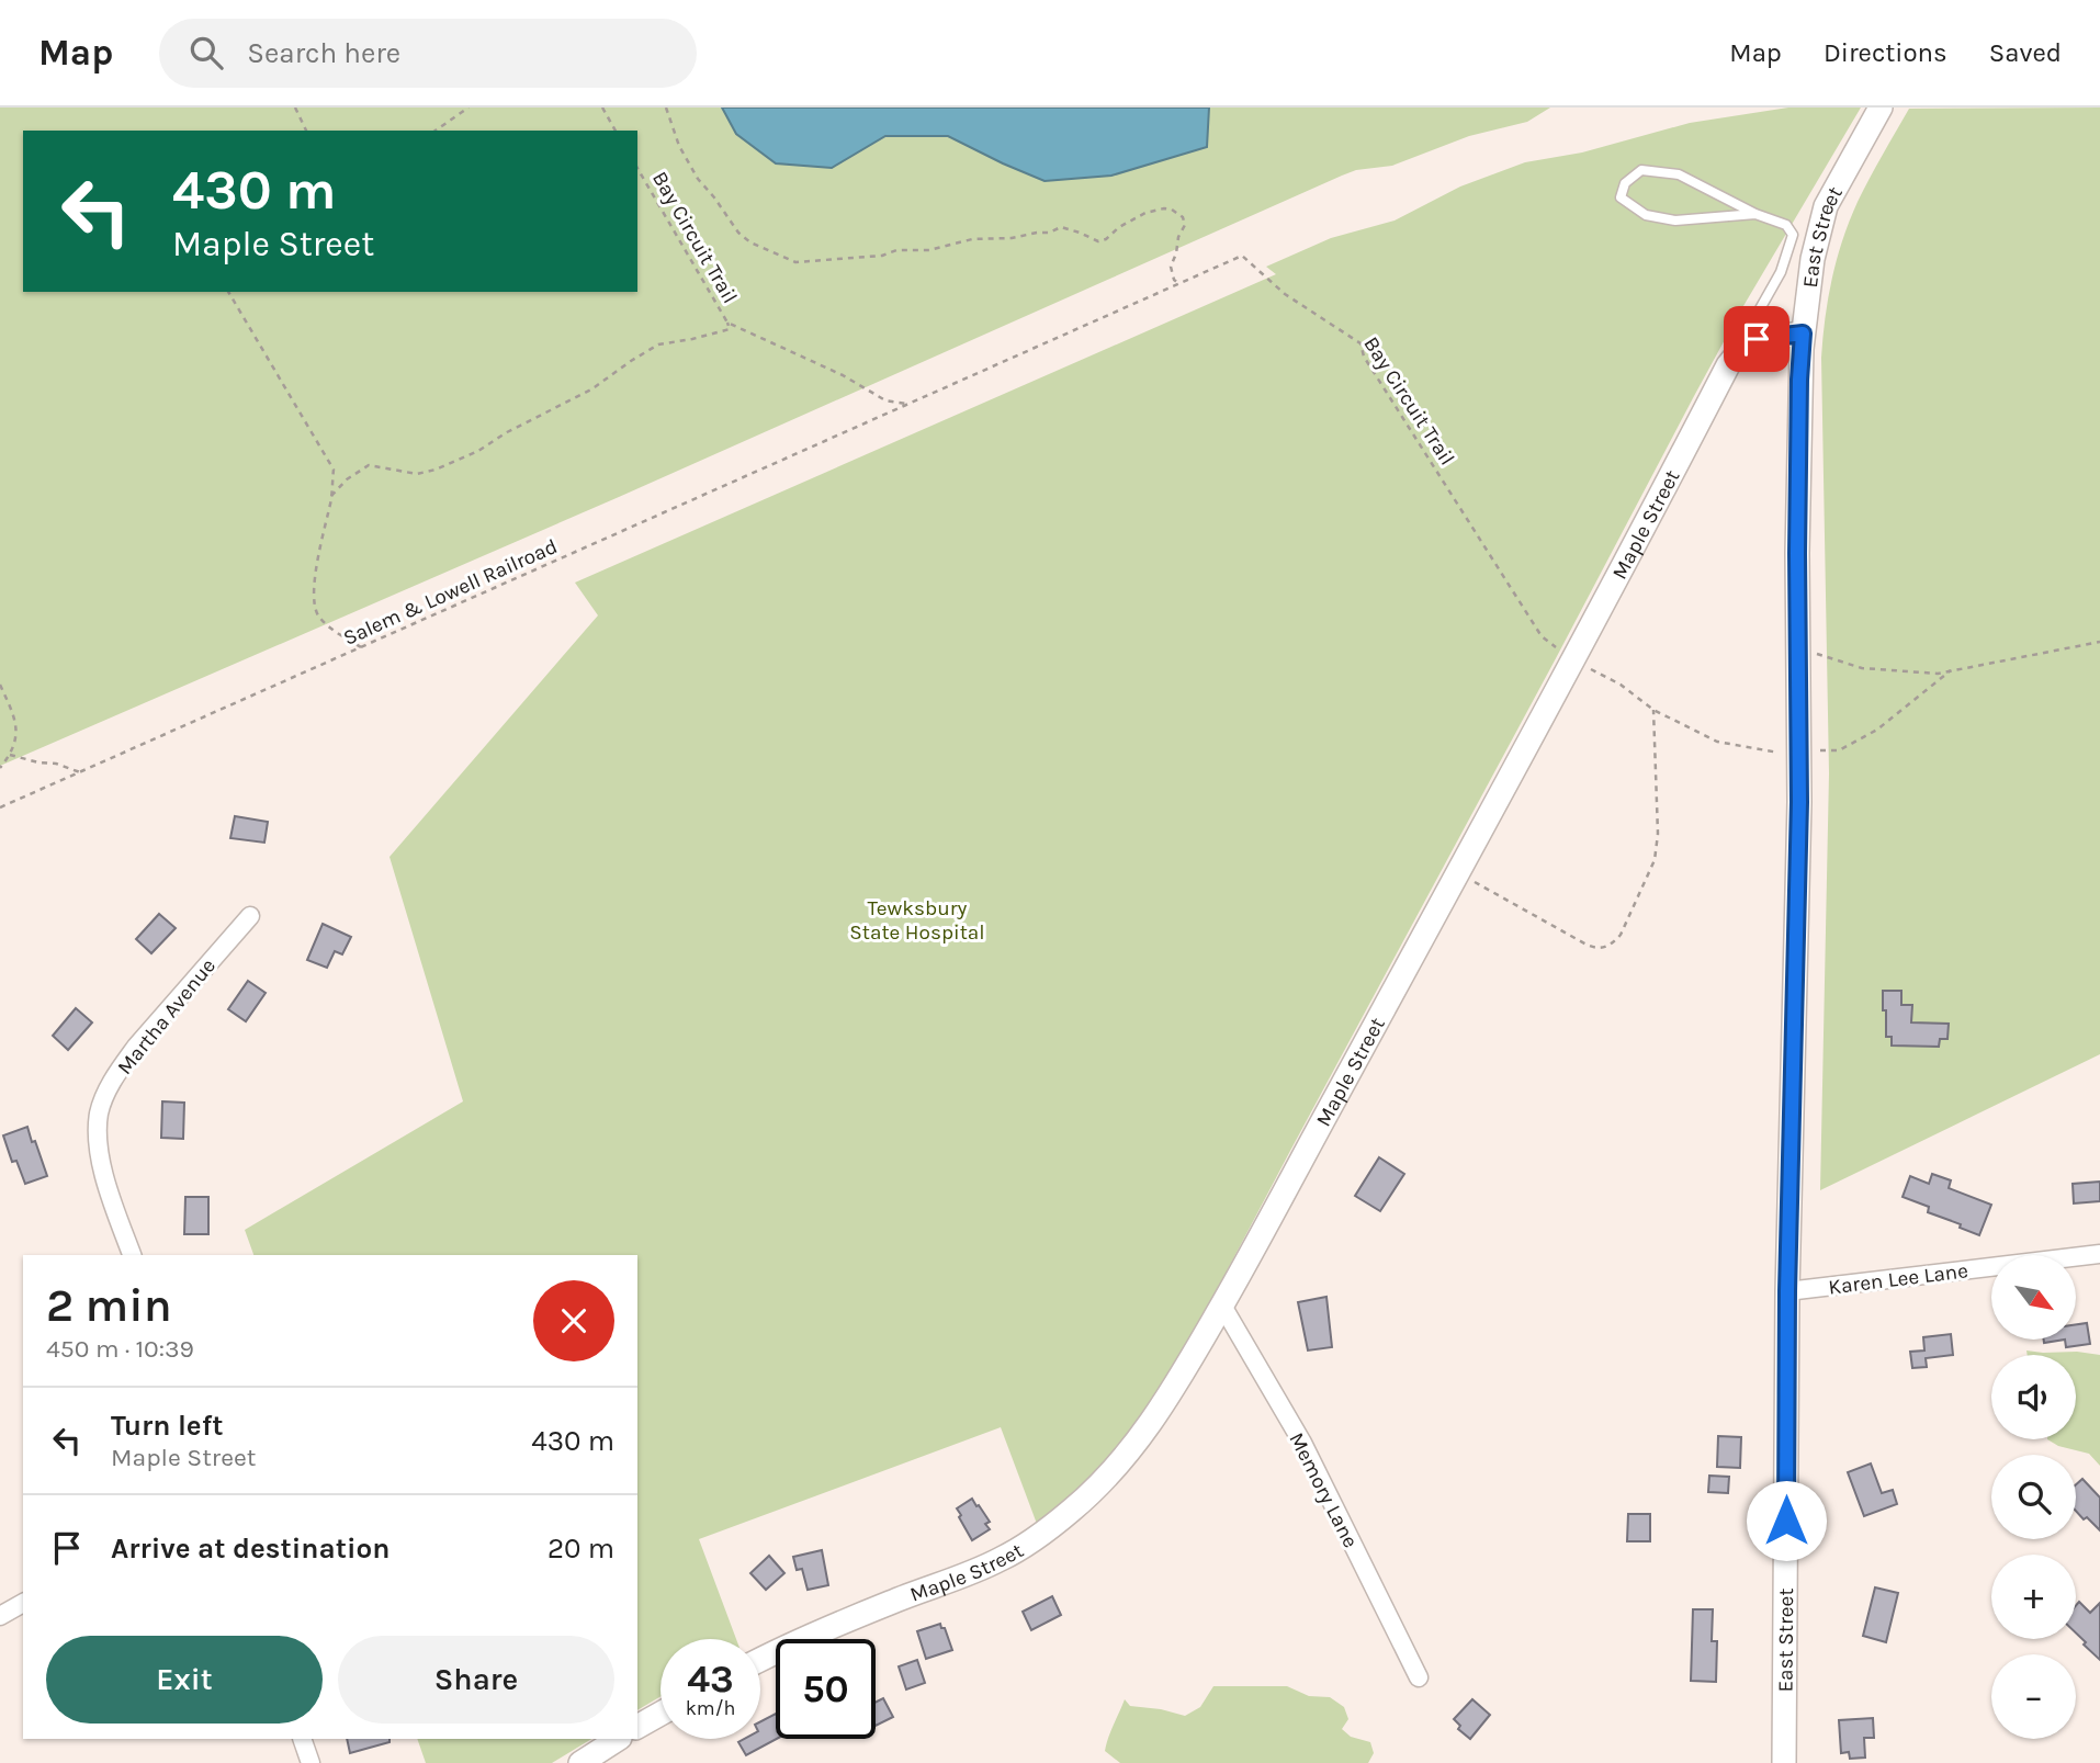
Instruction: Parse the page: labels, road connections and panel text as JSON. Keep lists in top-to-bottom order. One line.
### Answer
{"streets":{"street":["East Street","Maple Street","Martha Avenue","Karen Lee Lane","Memory Lane"],"path":["Bay Circuit Trail","Salem & Lowell Railroad"]},"crossings":[["Bay Circuit Trail","East Street"],["Bay Circuit Trail","Maple Street"],["Bay Circuit Trail","Salem & Lowell Railroad"],["East Street","Karen Lee Lane"],["Maple Street","Memory Lane"]],"parks":["Tewksbury State Hospital"],"north":"bottom right","page":{"header":"Map","search":"Search here","nav":["Map","Directions","Saved"],"turn":["430 m","Maple Street"],"map_buttons":["+","−"],"heading":["2 min","450 m · 10:39"],"list":[{"name":"Turn left","note":"Maple Street","value":"430 m"},{"name":"Arrive at destination","value":"20 m"}],"buttons":["Exit","Share"],"speed":"43 km/h","limit":"50"}}
